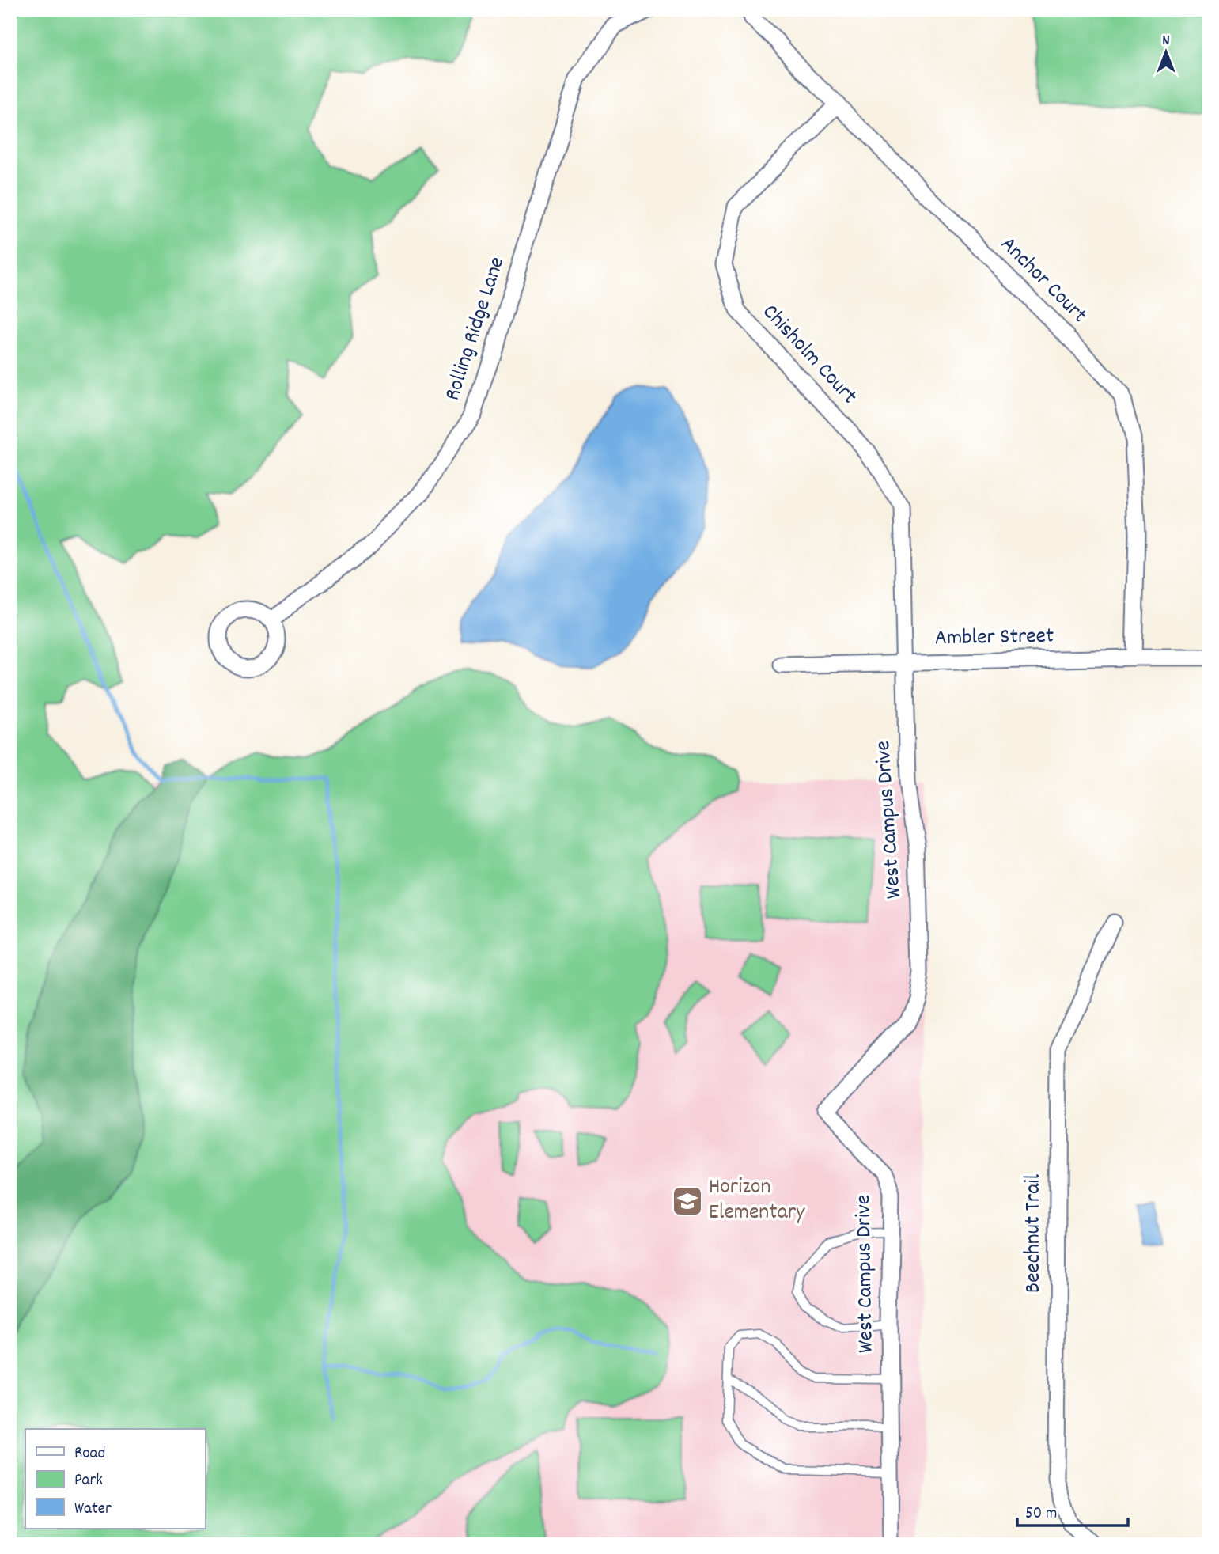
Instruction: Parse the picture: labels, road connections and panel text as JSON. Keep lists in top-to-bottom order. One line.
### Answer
{"streets":{"street":["Anchor Court","Rolling Ridge Lane","Chisholm Court","Ambler Street","West Campus Drive","Beechnut Trail"]},"crossings":[["Anchor Court","Chisholm Court"],["Anchor Court","Ambler Street"],["Chisholm Court","Ambler Street"],["Chisholm Court","West Campus Drive"],["Ambler Street","West Campus Drive"]],"places":{"school or university":["Horizon Elementary"]},"legend":["Road","Park","Water"],"scale_bar":"50 m","north":"top"}
